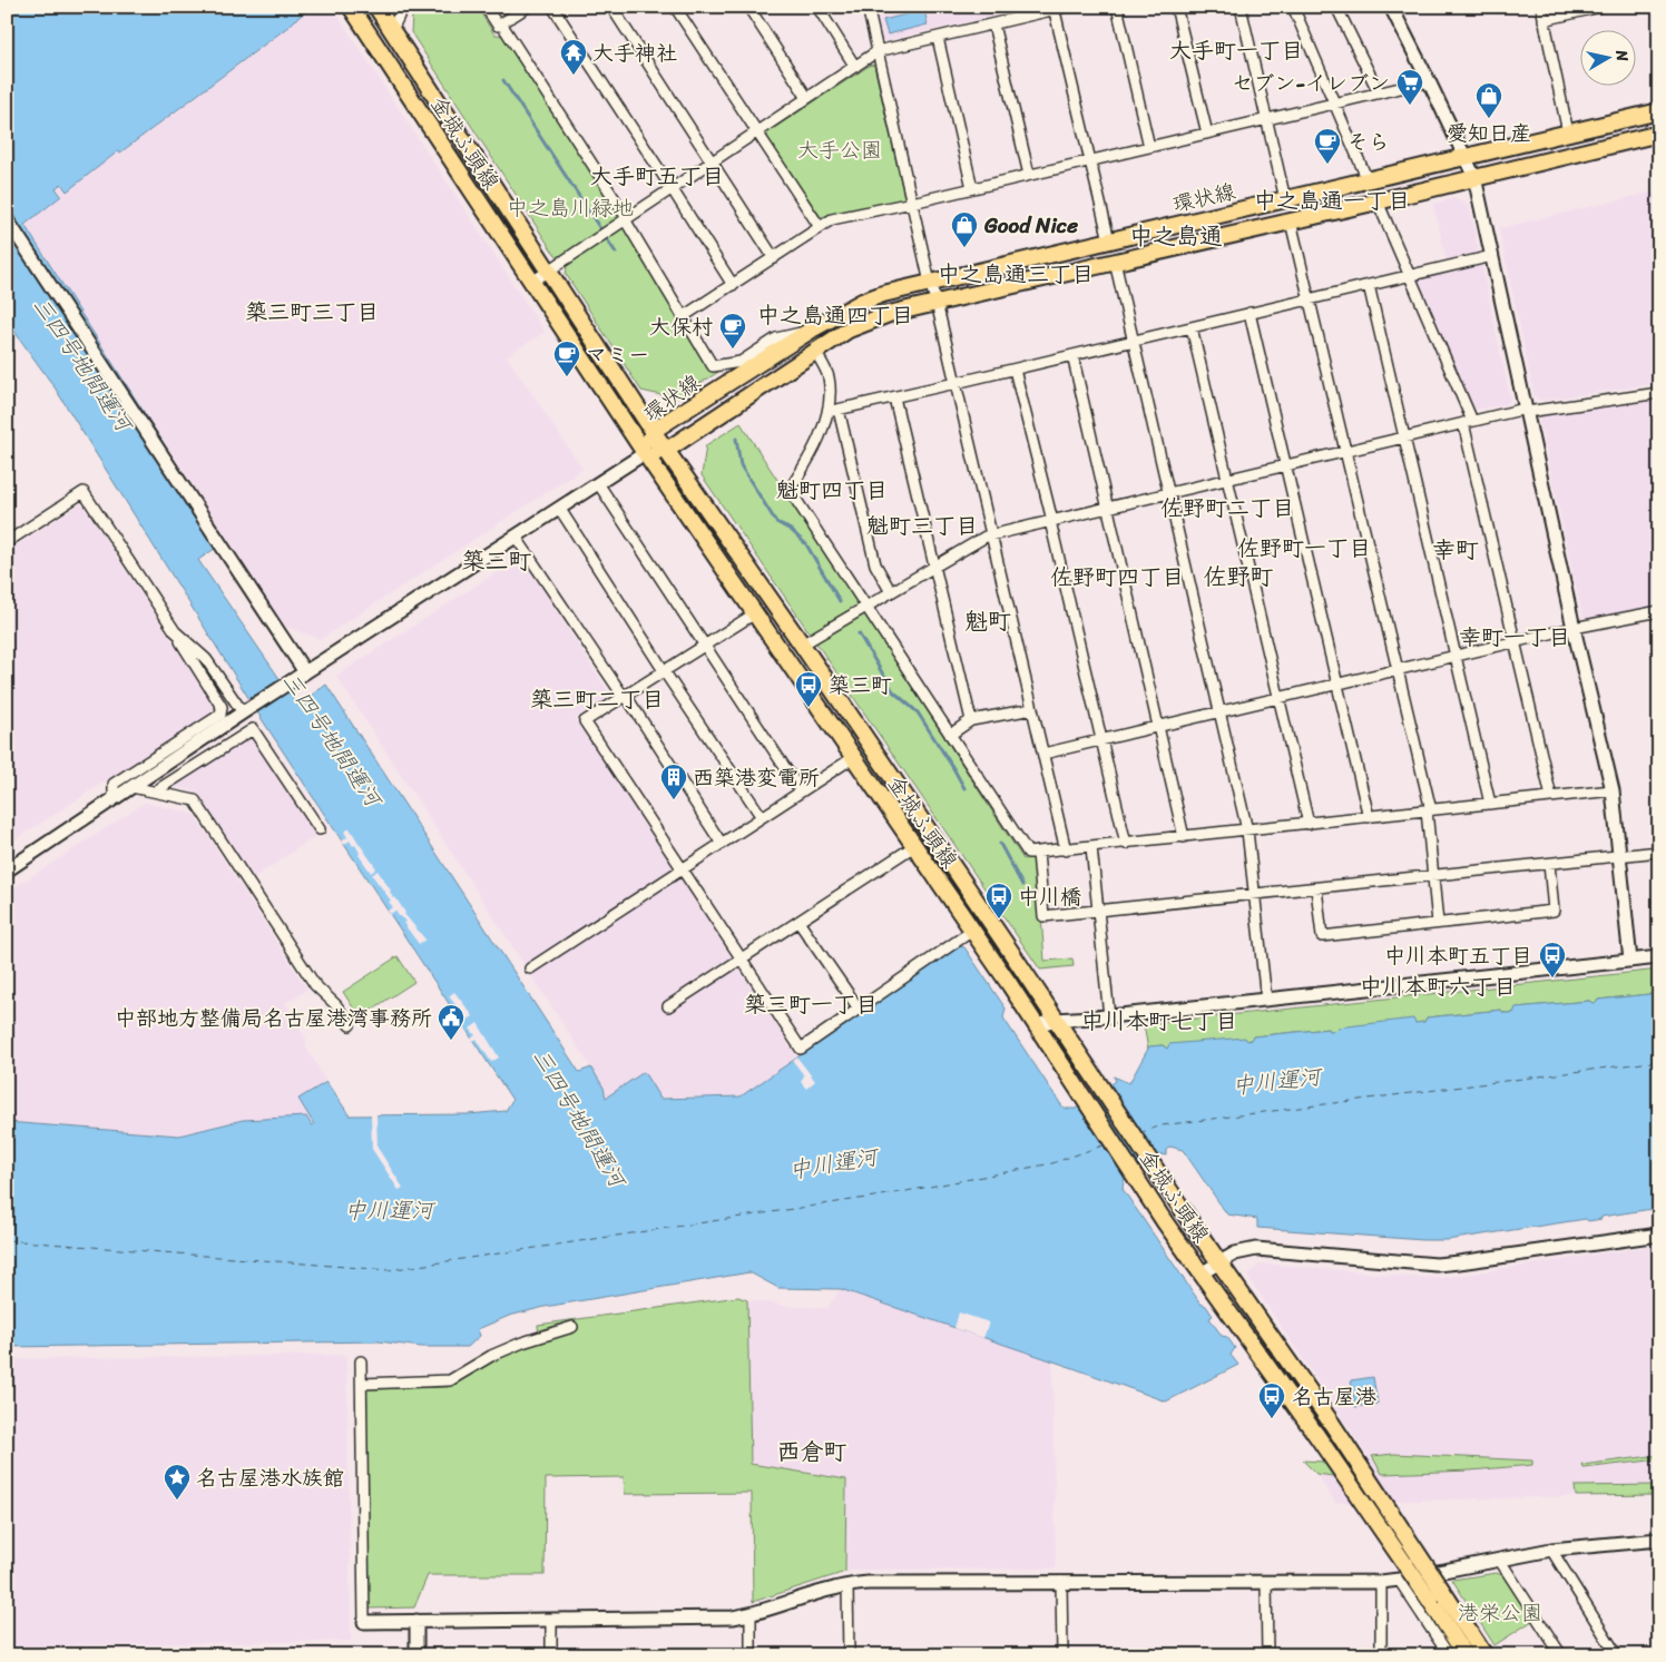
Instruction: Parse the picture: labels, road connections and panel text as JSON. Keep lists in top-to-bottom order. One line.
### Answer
{"streets":{"main road":["金城ふ頭線","環状線"]},"crossings":[["金城ふ頭線","環状線"]],"districts":["大手町一丁目","大手町五丁目","中之島通一丁目","中之島通","中之島通三丁目","築三町三丁目","中之島通四丁目","魁町四丁目","佐野町二丁目","魁町三丁目","佐野町一丁目","幸町","築三町","佐野町四丁目","佐野町","魁町","幸町一丁目","築三町二丁目","中川本町六丁目","築三町一丁目","中川本町七丁目","西倉町"],"water":["三四号地間運河","中川運河"],"parks":["大手公園","中之島川緑地","港栄公園"],"places":{"temple":["大手神社"],"supermarket":["セブン-イレブン"],"shop":["愛知日産","Good Nice"],"cafe":["そら","大保村","マミー"],"bus stop":["築三町","中川橋","中川本町五丁目","名古屋港"],"building":["西築港変電所"],"public building":["中部地方整備局名古屋港湾事務所"],"place":["名古屋港水族館"]},"north":"right"}
